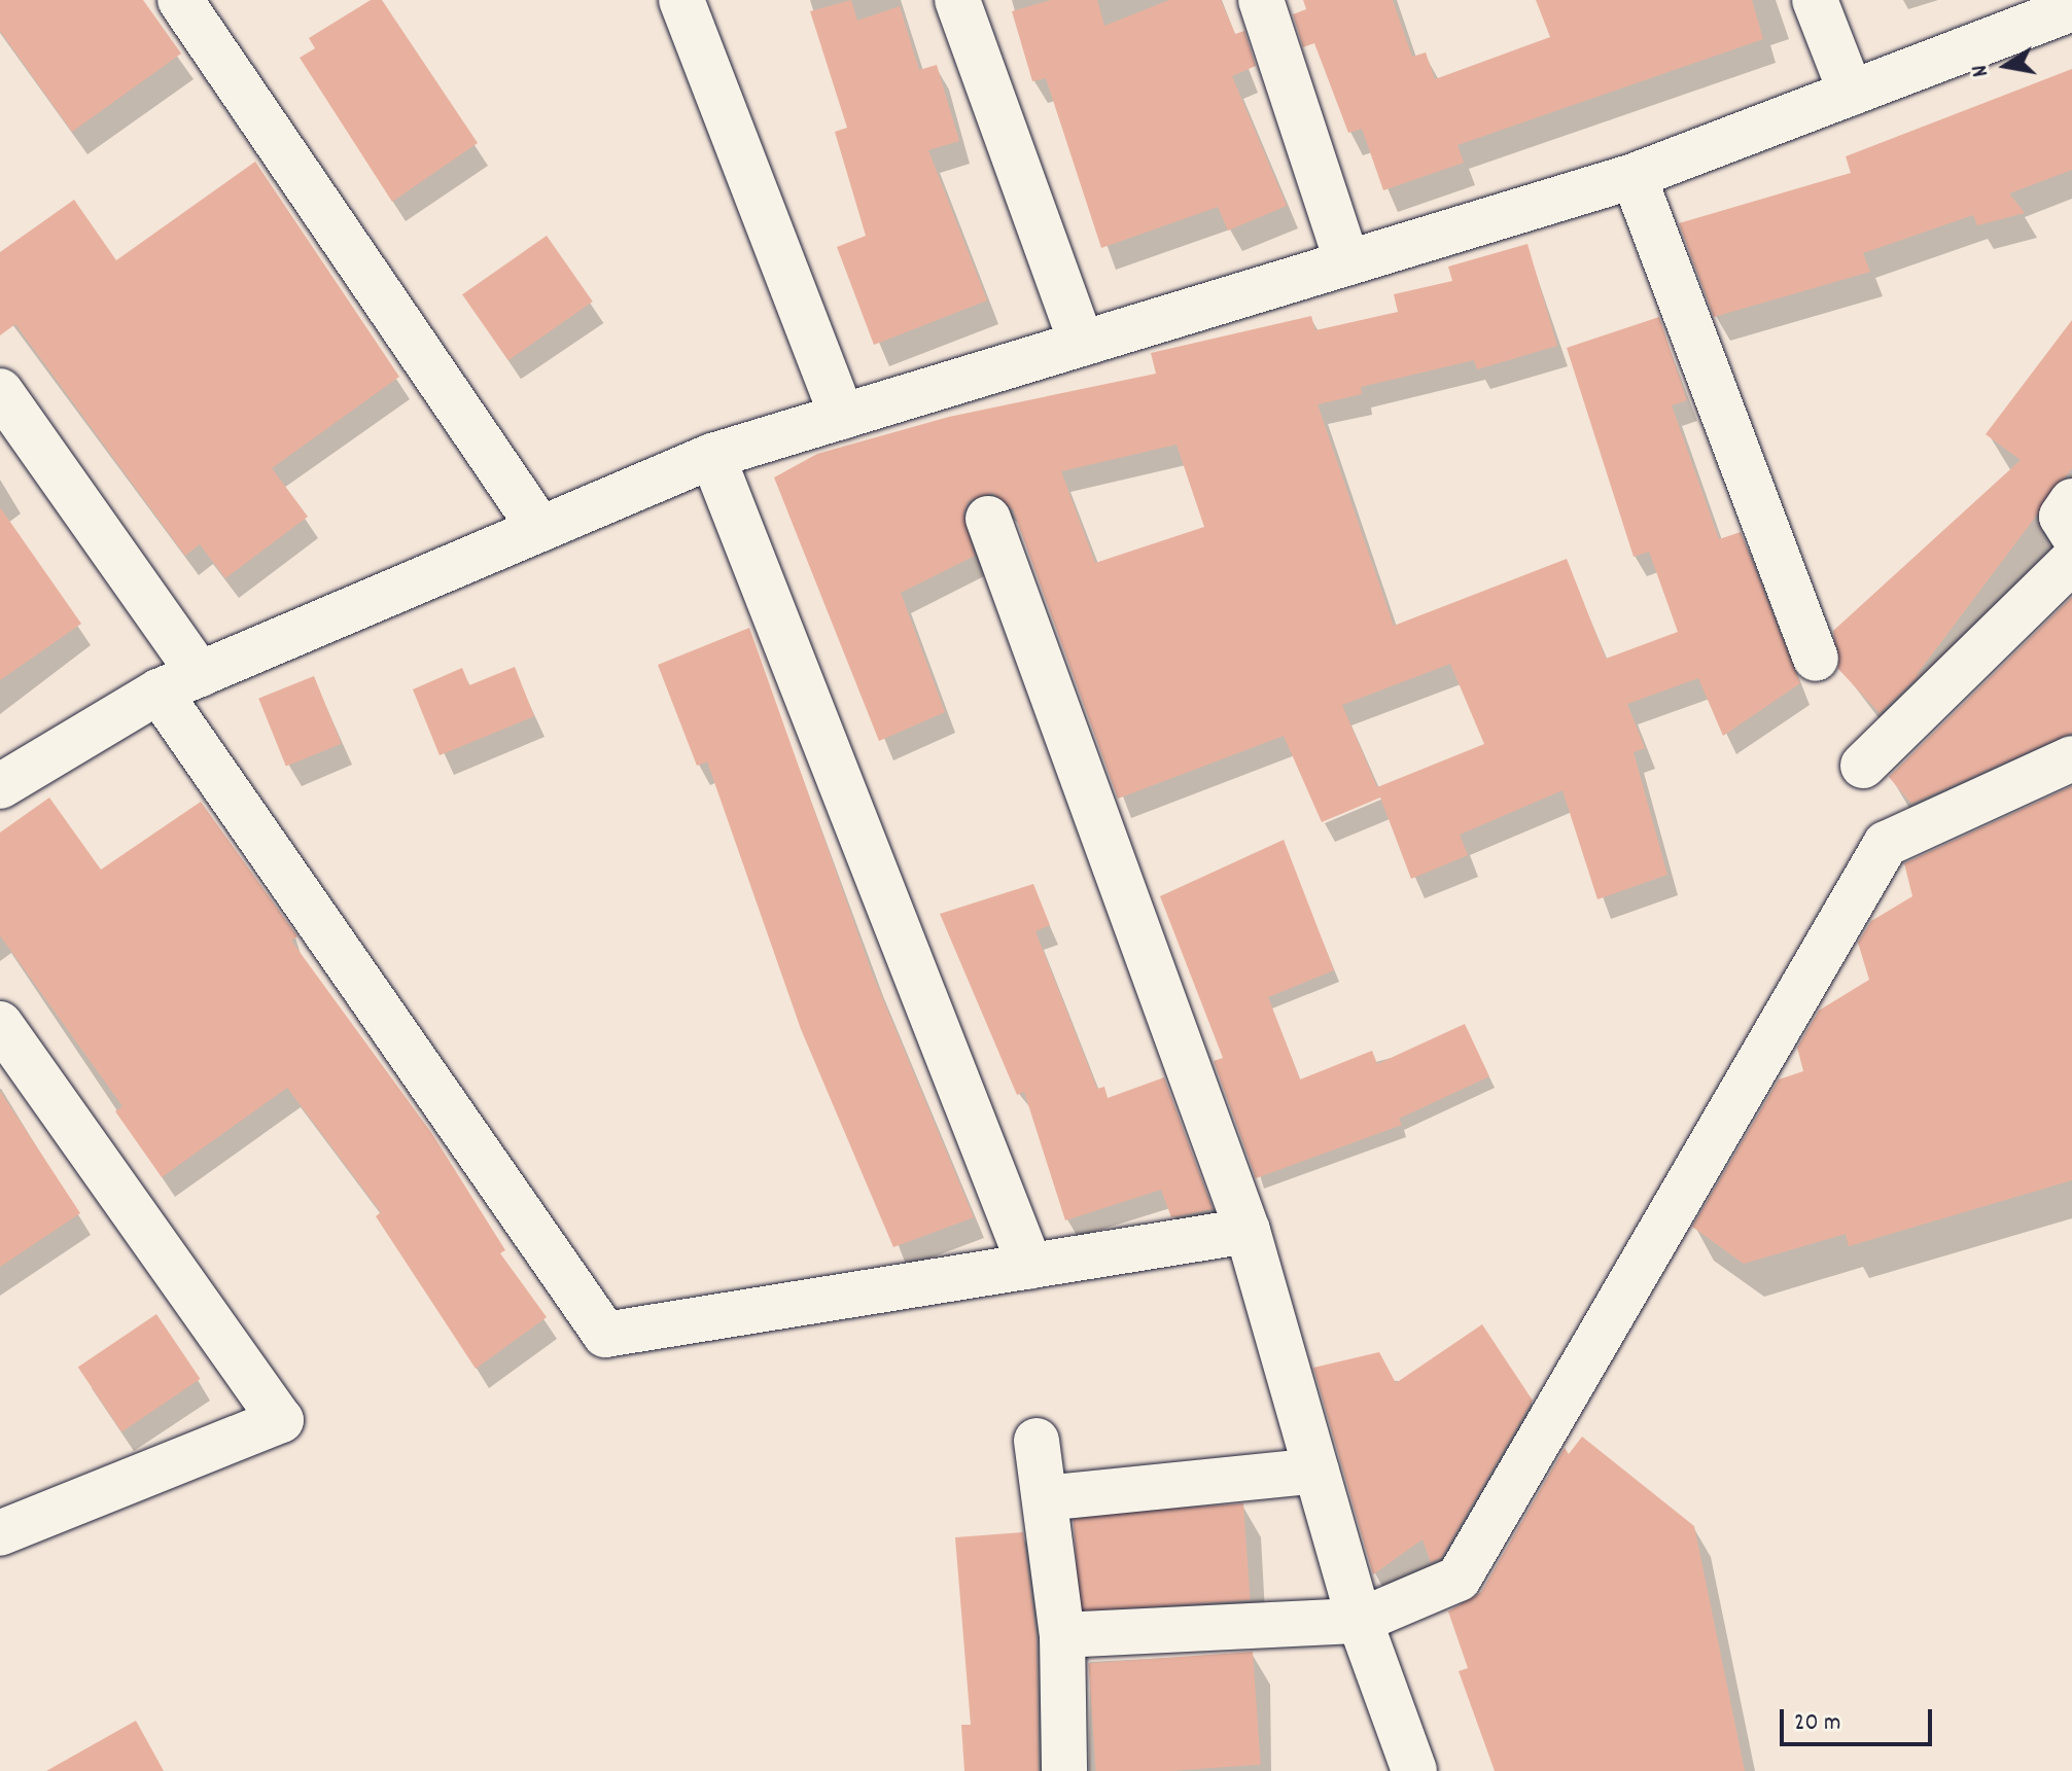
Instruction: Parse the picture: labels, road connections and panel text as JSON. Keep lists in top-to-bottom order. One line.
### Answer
{"scale_bar":"20 m","north":"left"}
